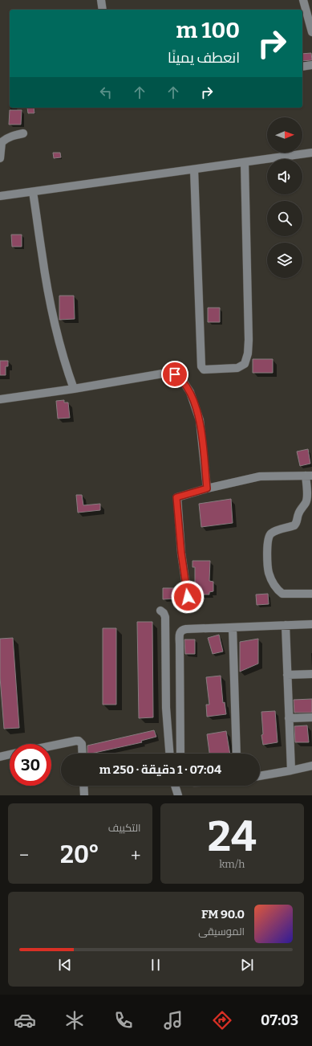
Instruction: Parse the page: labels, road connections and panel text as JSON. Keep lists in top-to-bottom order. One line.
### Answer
{"north":"right","page":{"turn":["100 m","انعطف يمينًا"],"limit":"30","trip":"07:04 · 1 دقيقة · 250 m","tile":[["24","km/h"],"التكييف"],"heat":["−","20°","+"],"song":["90.0 FM","الموسيقى"],"tabs":"07:03"}}
